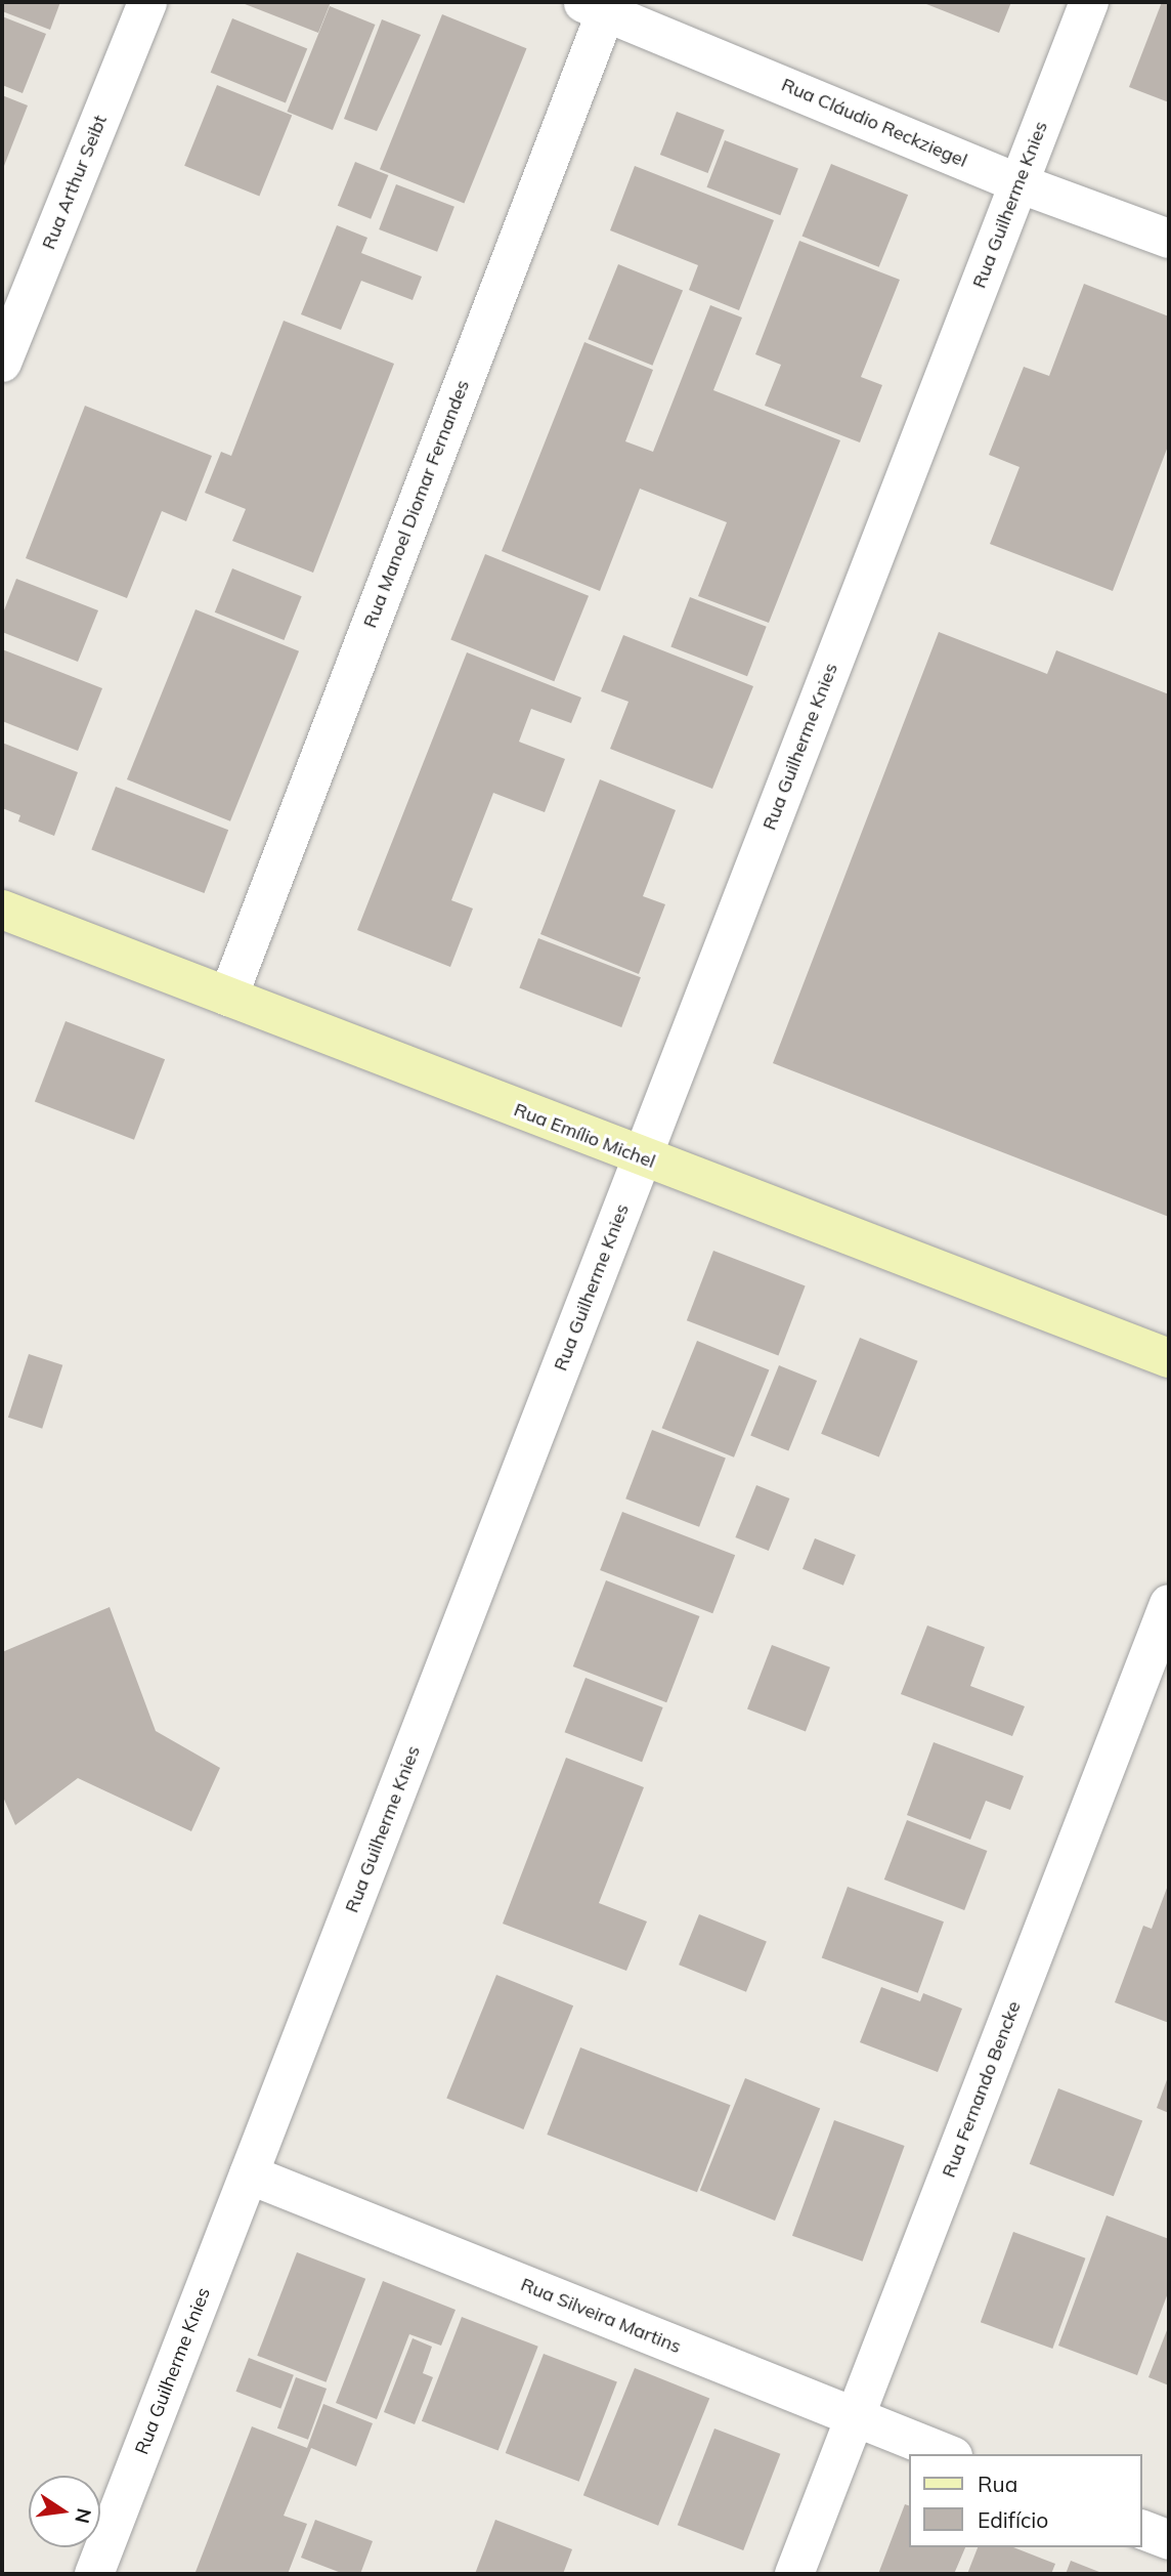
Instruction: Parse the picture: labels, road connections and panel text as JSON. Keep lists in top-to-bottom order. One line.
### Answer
{"streets":{"street":["Rua Cláudio Reckziegel","Rua Arthur Seibt","Rua Guilherme Knies","Rua Manoel Diomar Fernandes","Rua Emílio Michel","Rua Fernando Bencke","Rua Silveira Martins"]},"crossings":[["Rua Cláudio Reckziegel","Rua Guilherme Knies"],["Rua Cláudio Reckziegel","Rua Manoel Diomar Fernandes"],["Rua Guilherme Knies","Rua Emílio Michel"],["Rua Guilherme Knies","Rua Silveira Martins"],["Rua Manoel Diomar Fernandes","Rua Emílio Michel"],["Rua Fernando Bencke","Rua Silveira Martins"]],"legend":["Rua","Edifício"],"north":"right"}
